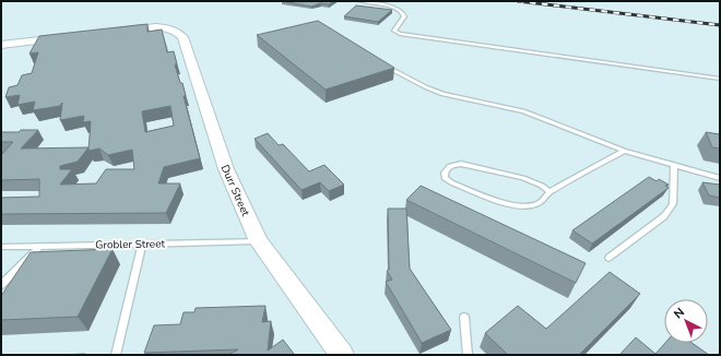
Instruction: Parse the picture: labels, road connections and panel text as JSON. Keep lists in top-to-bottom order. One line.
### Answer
{"streets":{"street":["Durr Street"],"lane":["Grobler Street"]},"crossings":[["Durr Street","Grobler Street"]],"north":"top left"}
